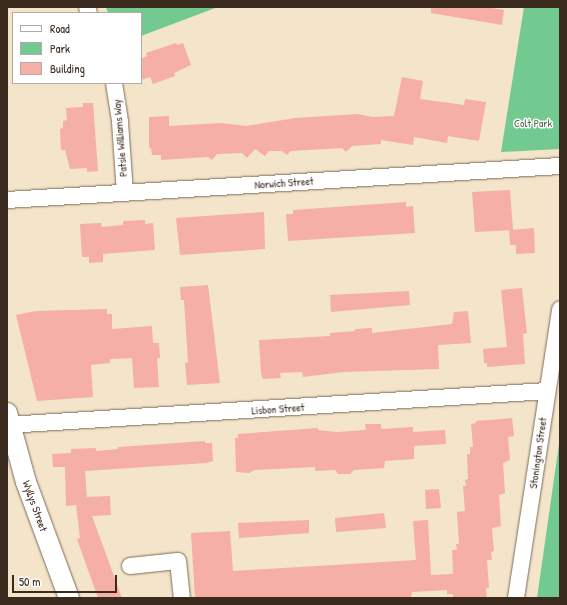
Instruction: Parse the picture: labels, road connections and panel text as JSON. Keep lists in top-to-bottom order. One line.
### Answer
{"streets":{"main road":["Wyllys Street"],"street":["Patsie Williams Way","Norwich Street","Lisbon Street","Stonington Street"]},"crossings":[["Patsie Williams Way","Norwich Street"],["Lisbon Street","Stonington Street"],["Lisbon Street","Wyllys Street"]],"parks":["Colt Park"],"legend":["Road","Park","Building"],"scale_bar":"50 m"}
